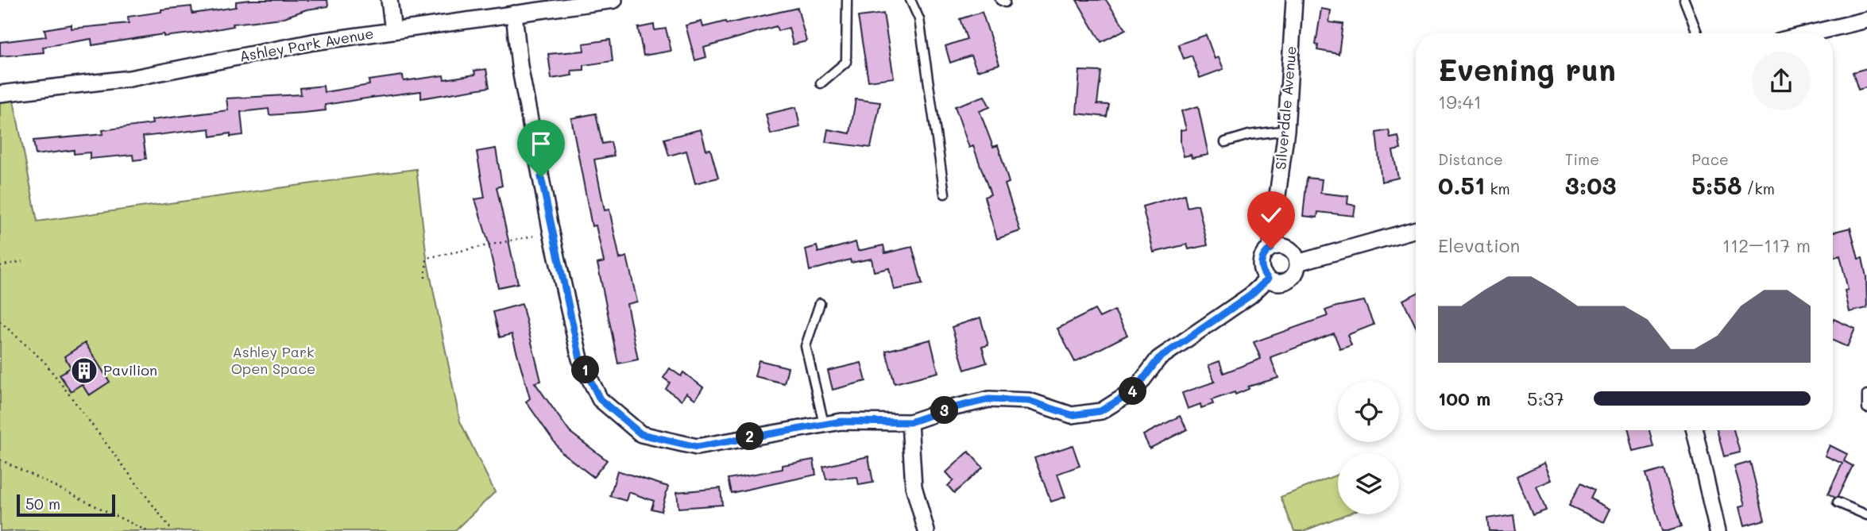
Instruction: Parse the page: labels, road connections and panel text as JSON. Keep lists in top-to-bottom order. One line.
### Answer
{"streets":{"street":["Ashley Park Avenue","Silverdale Avenue"]},"parks":["Ashley Park Open Space"],"places":{"building":["Pavilion"]},"scale_bar":"50 m","page":{"heading":["Evening run","19:41"],"stats":[["Distance","0.51 km"],["Time","3:03"],["Pace","5:58 /km"]],"chart":["Elevation","112–117 m"],"pins":["1","4","3","2"],"list":[{"name":"100 m","note":"5:37"}],"scale":"50 m"}}
